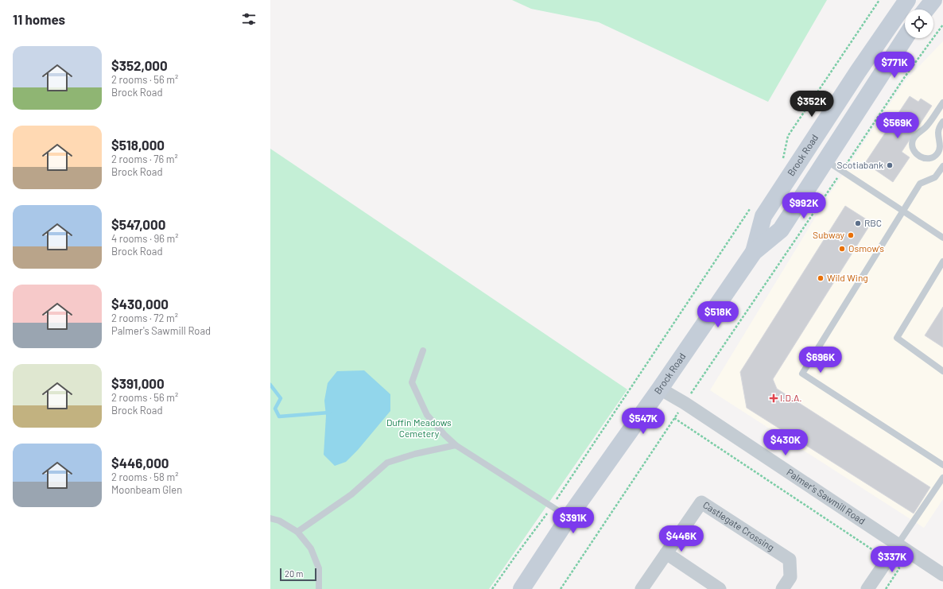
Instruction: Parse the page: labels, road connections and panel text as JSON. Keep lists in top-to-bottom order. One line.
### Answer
{"streets":{"main road":["Brock Road"],"street":["Palmer's Sawmill Road","Castlegate Crossing"]},"crossings":[["Brock Road","Palmer's Sawmill Road"]],"parks":["Duffin Meadows Cemetery"],"places":{"other":["Scotiabank","RBC","Subway","Osmow's","Wild Wing"],"health":["I.D.A."]},"scale_bar":"20 m","page":{"heading":"11 homes","list":[{"name":"$352,000","note":"2 rooms · 56 m² · Brock Road"},{"name":"$518,000","note":"2 rooms · 76 m² · Brock Road"},{"name":"$547,000","note":"4 rooms · 96 m² · Brock Road"},{"name":"$430,000","note":"2 rooms · 72 m² · Palmer's Sawmill Road"},{"name":"$391,000","note":"2 rooms · 56 m² · Brock Road"},{"name":"$446,000","note":"2 rooms · 58 m² · Moonbeam Glen"}],"price":["$771K","$352K","$569K","$992K","$518K","$696K","$547K","$430K","$391K","$446K","$337K"],"scale":"20 m"}}
